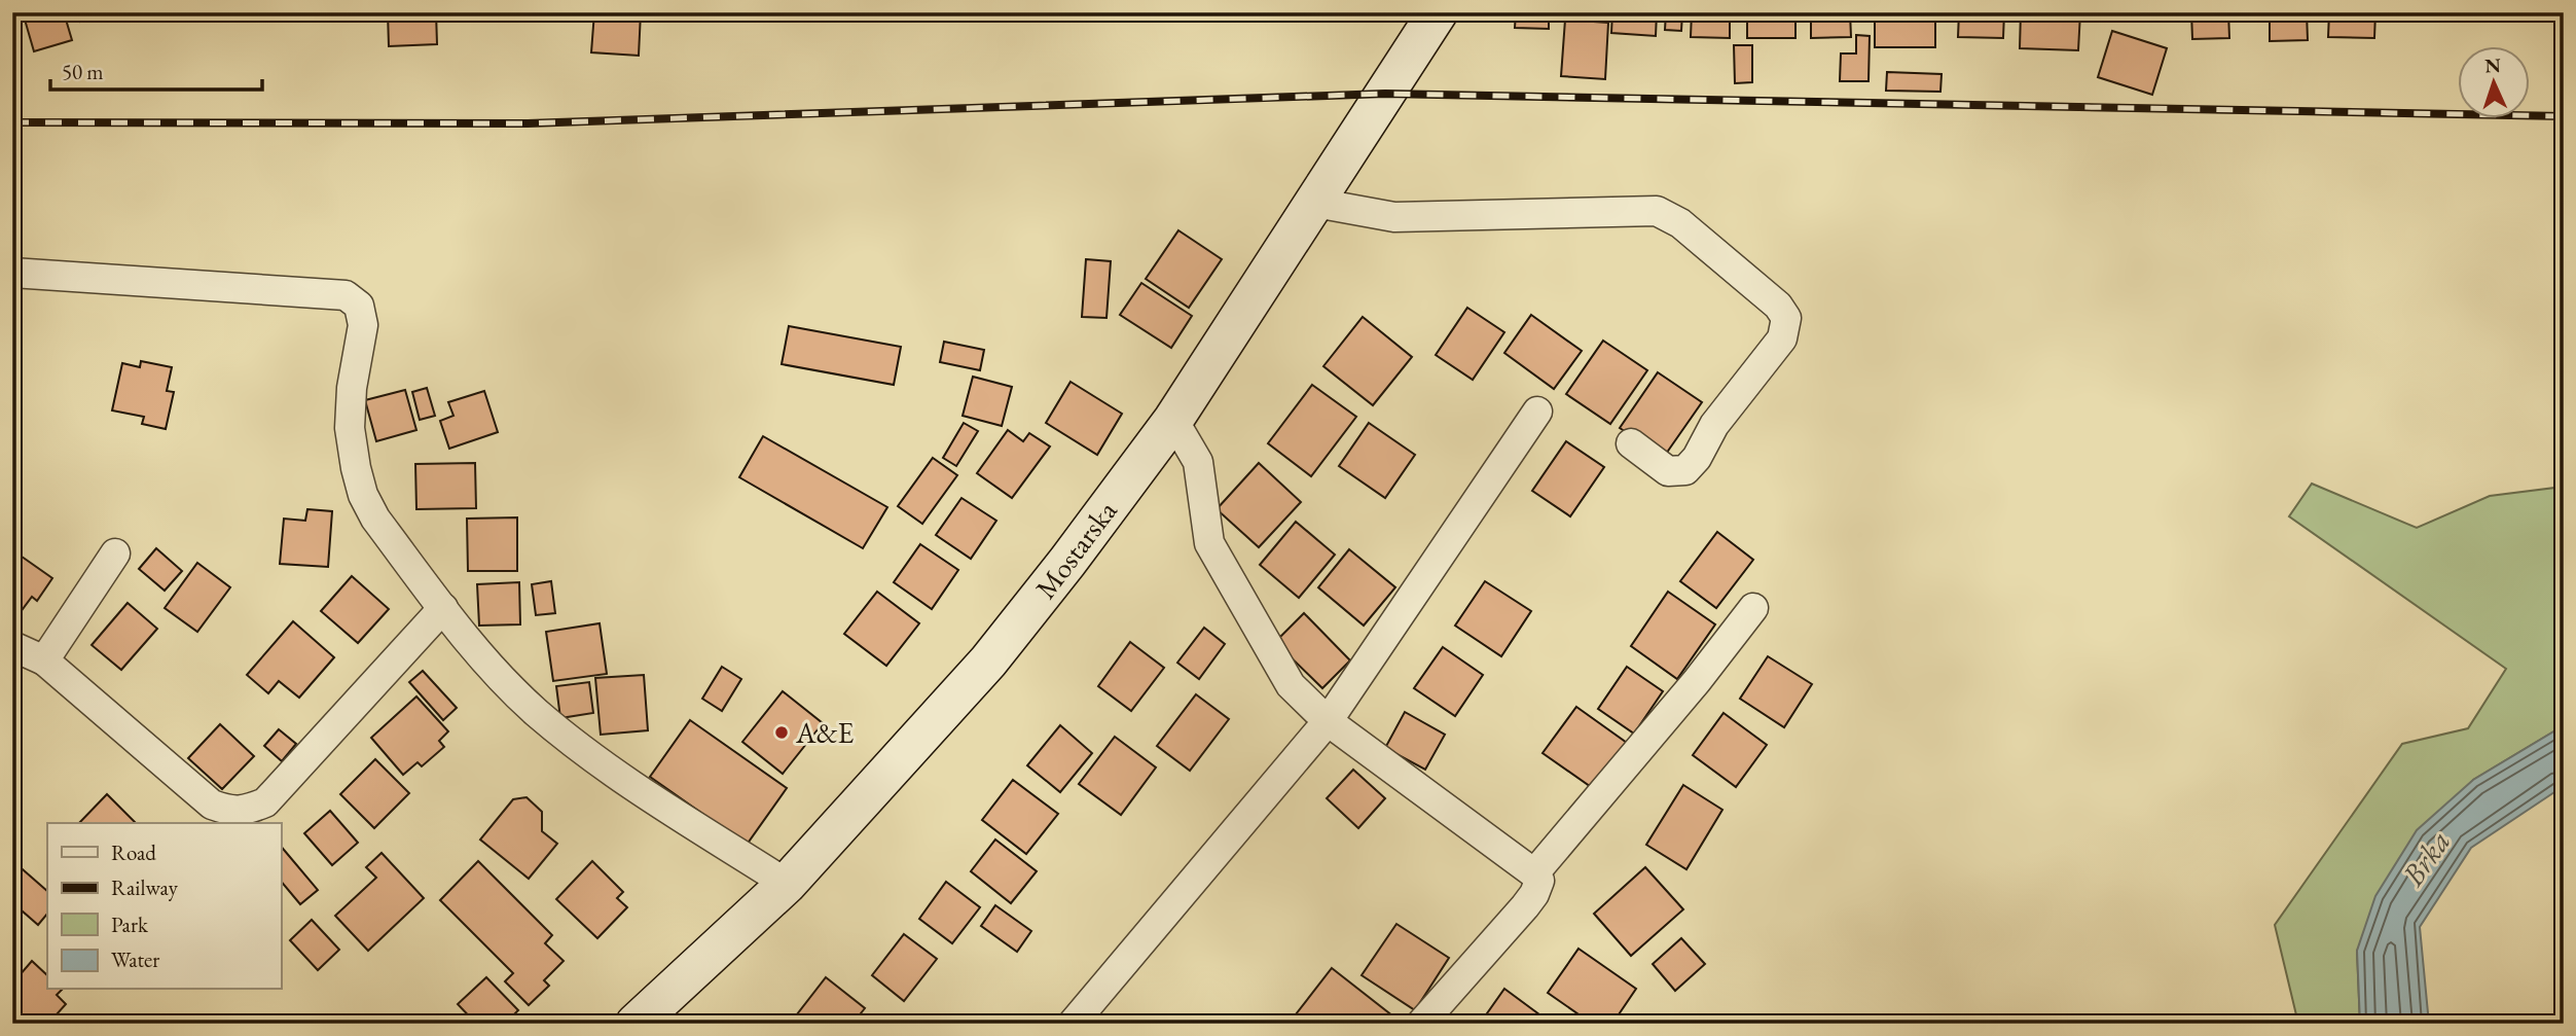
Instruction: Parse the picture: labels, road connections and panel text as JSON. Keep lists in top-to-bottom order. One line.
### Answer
{"streets":{"main road":["Mostarska"]},"water":["Brka"],"places":["A&E"],"legend":["Road","Railway","Park","Water"],"scale_bar":"50 m","north":"top"}
